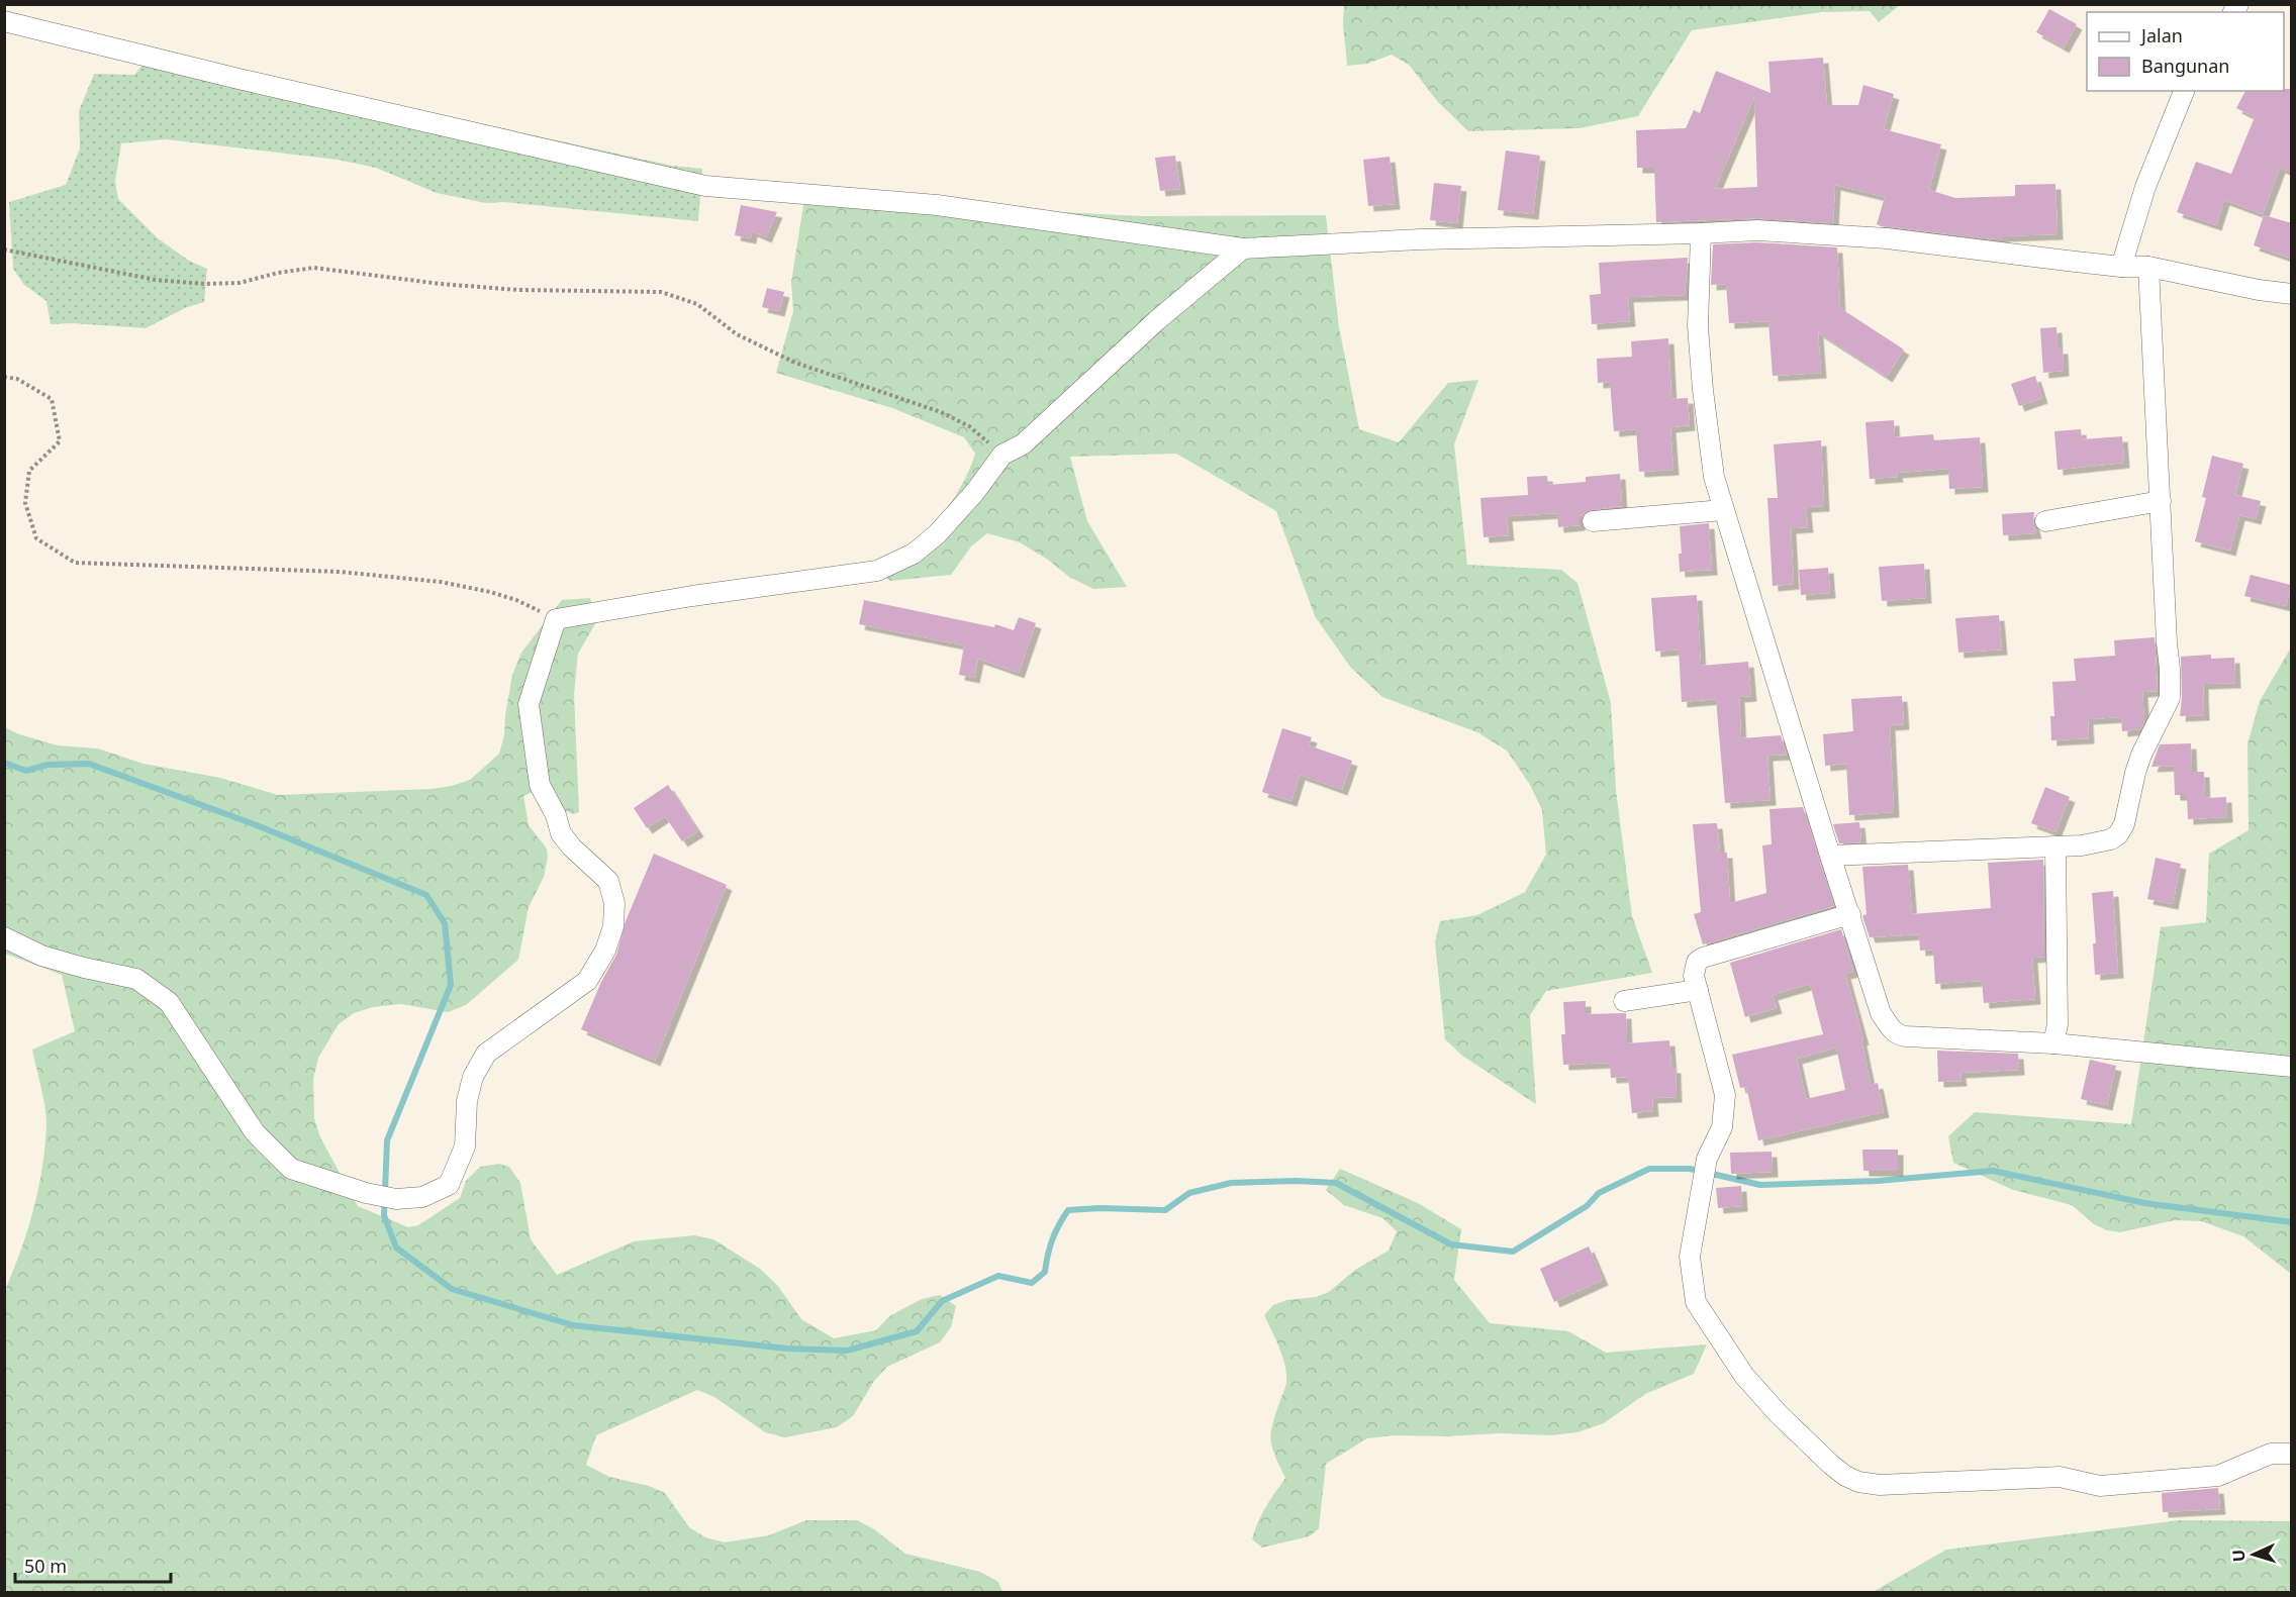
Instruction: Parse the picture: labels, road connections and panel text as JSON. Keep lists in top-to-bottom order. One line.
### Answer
{"legend":["Jalan","Bangunan"],"scale_bar":"50 m","north":"left"}
